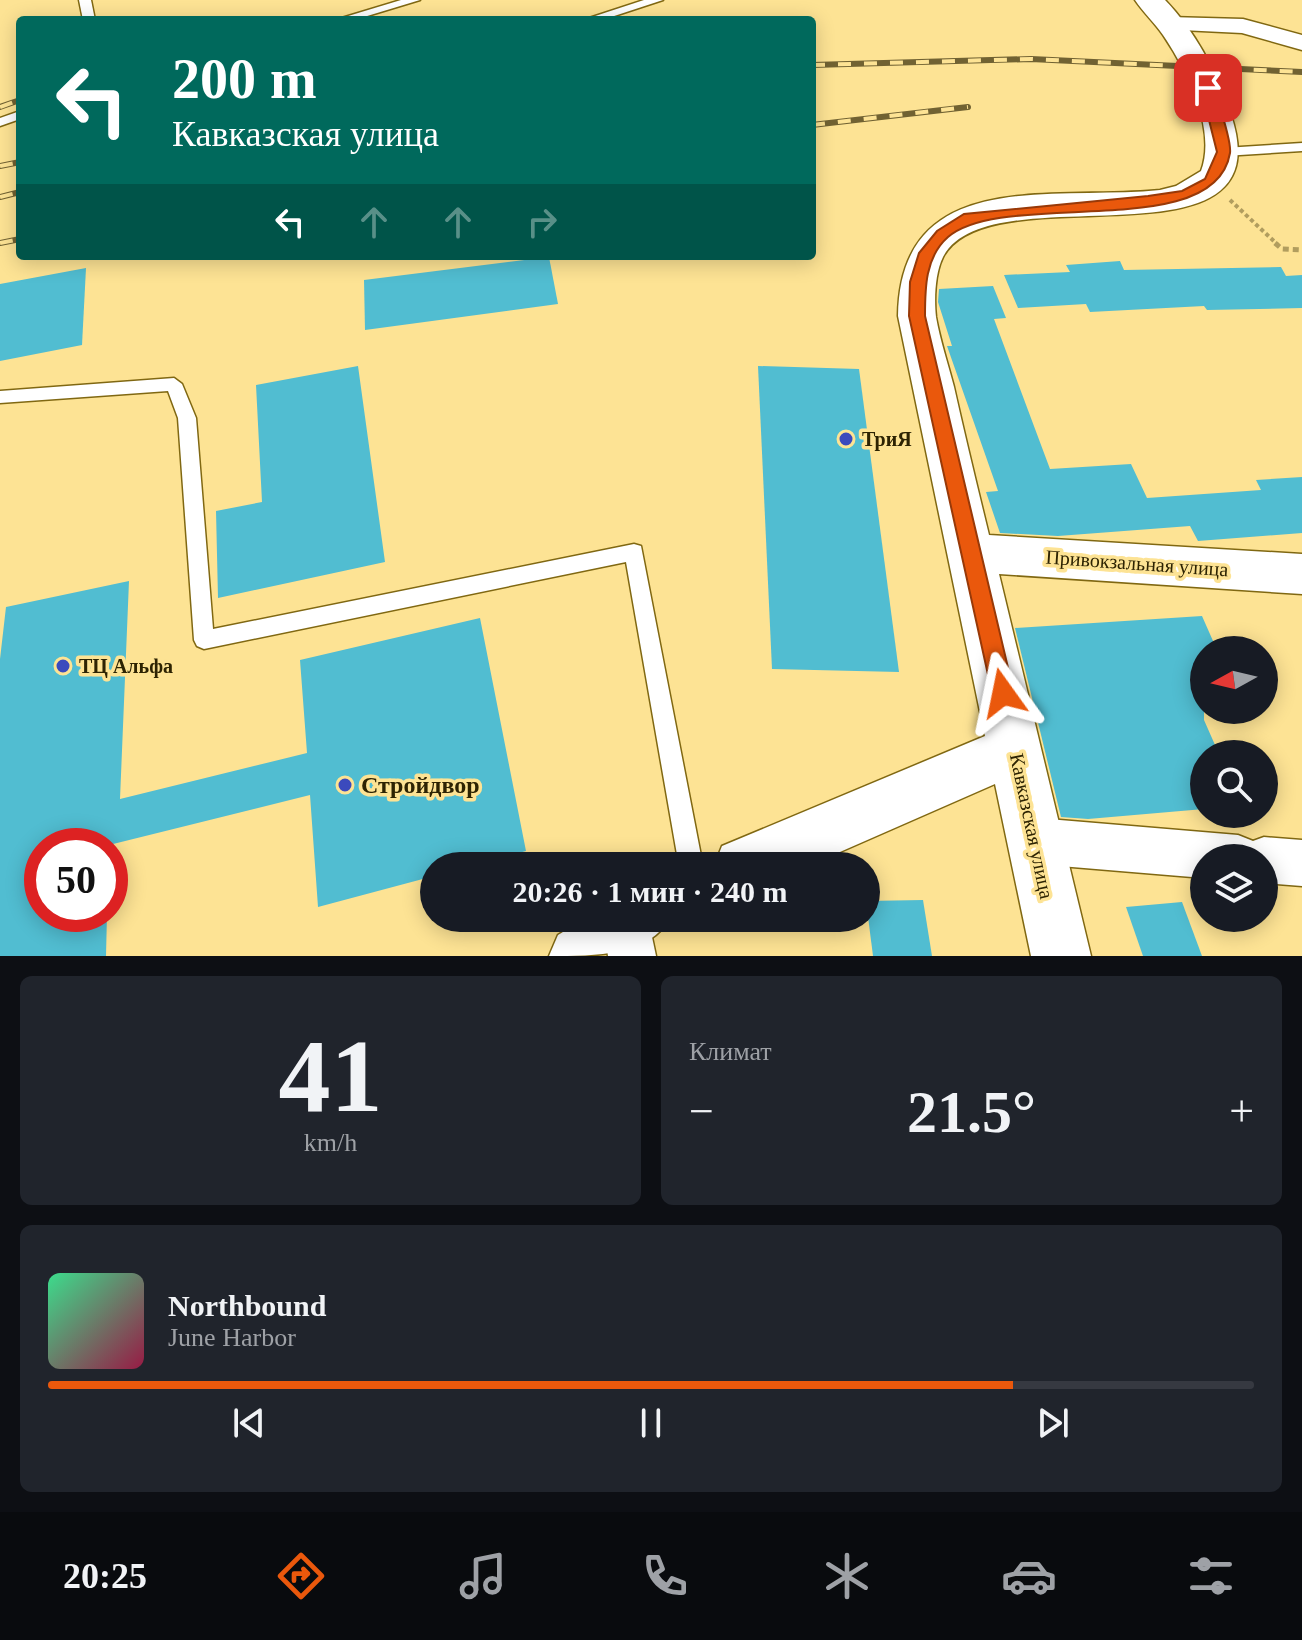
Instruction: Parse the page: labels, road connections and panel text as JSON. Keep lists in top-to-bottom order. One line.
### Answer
{"streets":{"main road":["Привокзальная улица","Кавказская улица"]},"crossings":[["Привокзальная улица","Кавказская улица"]],"places":["ТриЯ","ТЦ Альфа","Стройдвор"],"north":"left","page":{"turn":["200 m","Кавказская улица"],"limit":"50","trip":"20:26 · 1 мин · 240 m","tile":[["41","km/h"],"Климат"],"heat":["−","21.5°","+"],"song":["Northbound","June Harbor"],"tabs":"20:25"}}
